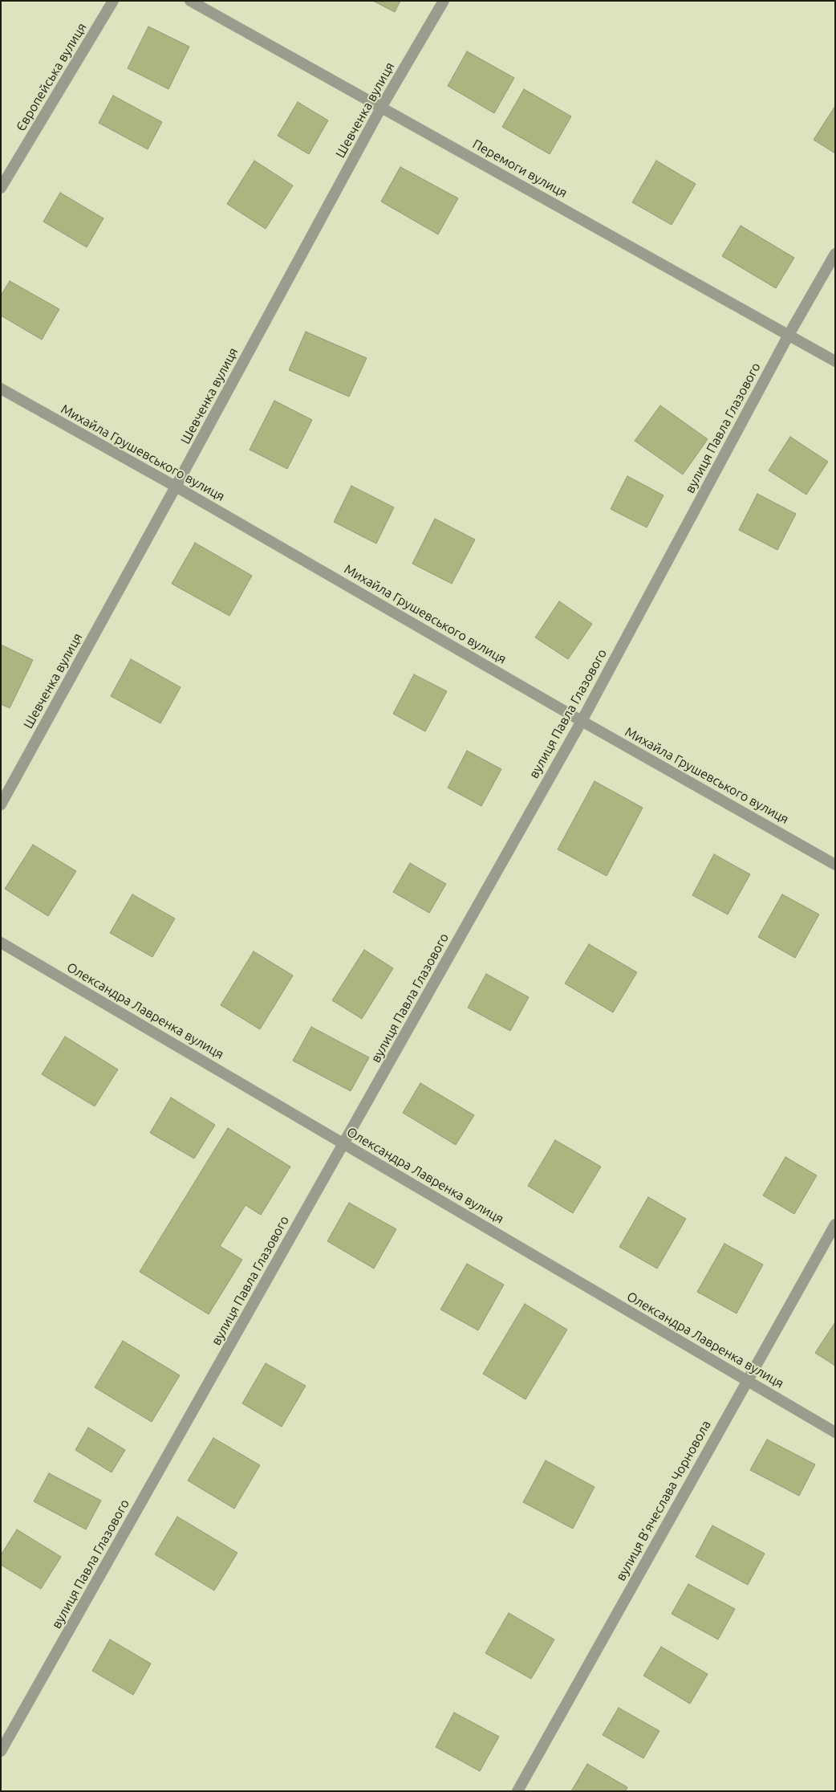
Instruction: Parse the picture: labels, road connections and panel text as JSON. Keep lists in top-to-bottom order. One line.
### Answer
{"streets":{"street":["Європейська вулиця","Шевченка вулиця","Перемоги вулиця","вулиця Павла Глазового","Михайла Грушевського вулиця","Олександра Лавренка вулиця","вулиця В’ячеслава Чорновола"]},"crossings":[["Шевченка вулиця","Перемоги вулиця"],["Шевченка вулиця","Михайла Грушевського вулиця"],["Перемоги вулиця","вулиця Павла Глазового"],["вулиця Павла Глазового","Михайла Грушевського вулиця"],["вулиця Павла Глазового","Олександра Лавренка вулиця"],["Олександра Лавренка вулиця","вулиця В’ячеслава Чорновола"]]}
